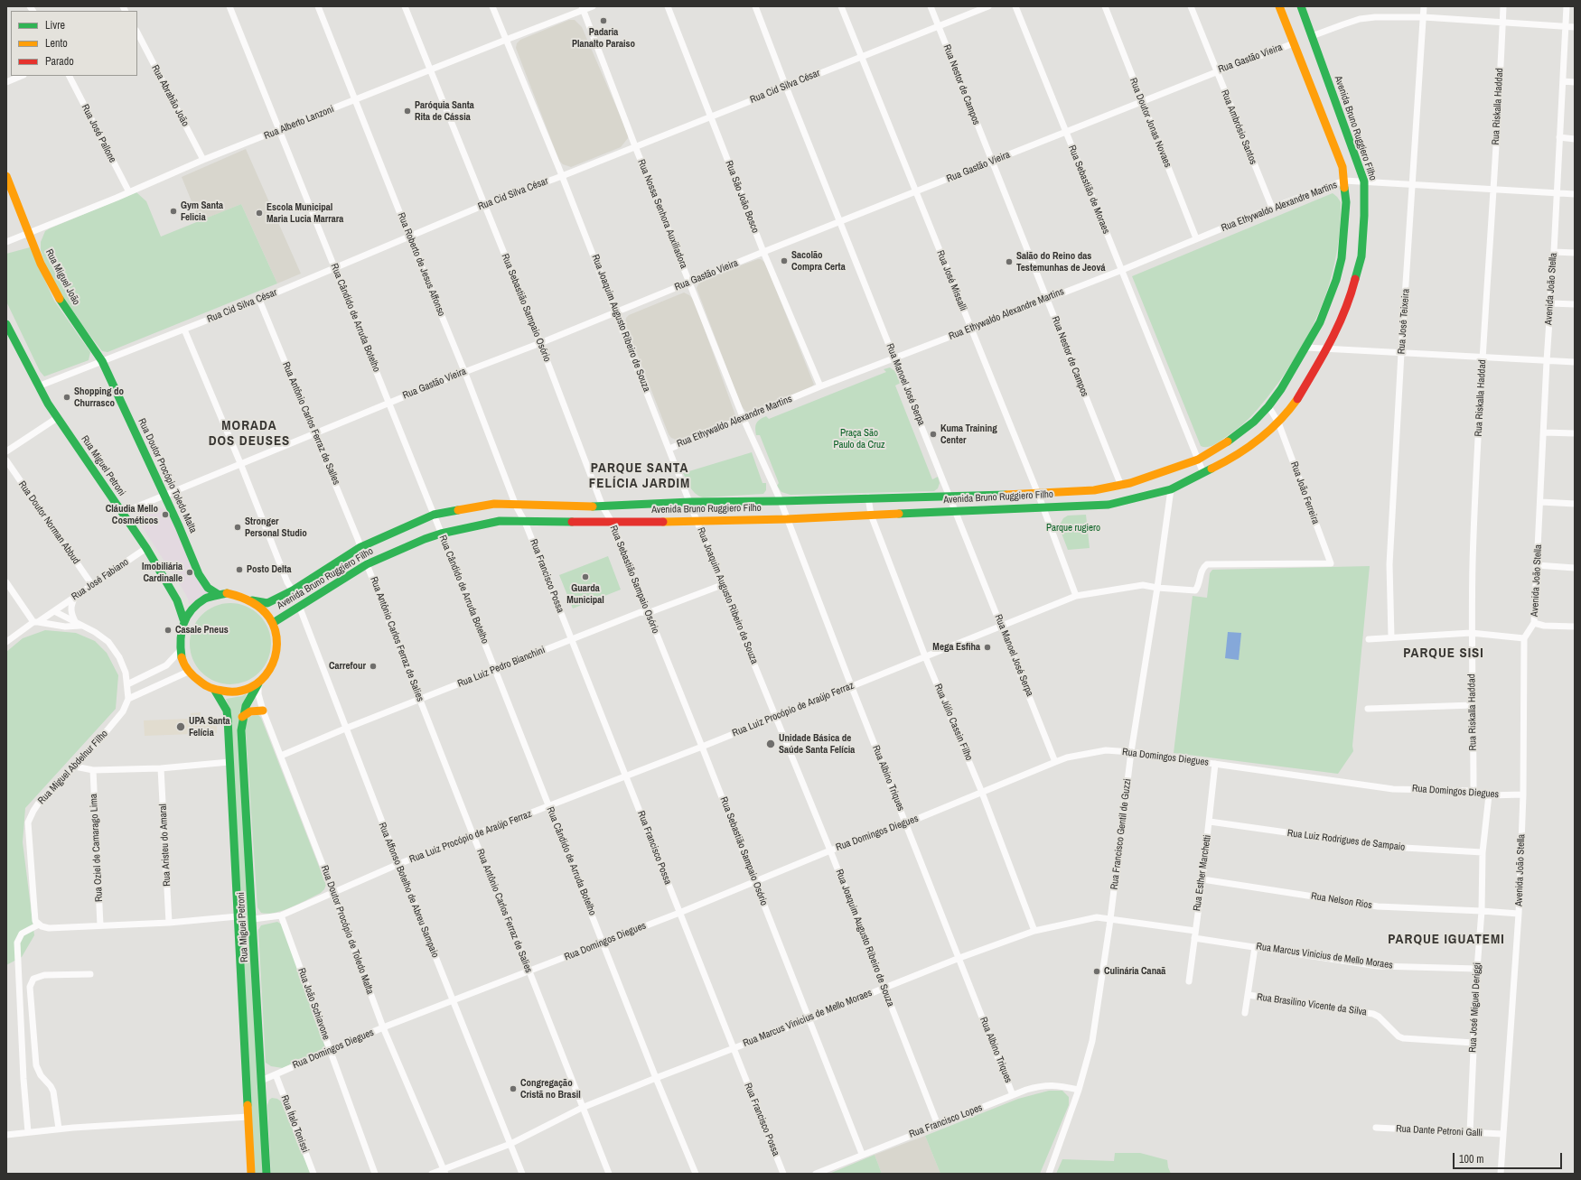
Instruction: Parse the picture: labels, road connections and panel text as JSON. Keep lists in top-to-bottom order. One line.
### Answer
{"streets":{"main road":["Avenida Bruno Ruggiero Filho","Rua Miguel João","Rua Miguel Petroni","Rua Doutor Procópio Toledo Malta"],"street":["Rua Gastão Vieira","Rua Nestor de Campos","Rua Cid Silva César","Rua Abrahão João","Rua Riskalla Haddad","Rua Alberto Lanzoni","Rua Doutor Jonas Novaes","Rua Ambrósio Santos","Rua José Pallone","Rua Sebastião de Moraes","Rua São João Bosco","Rua Ethywaldo Alexandre Martins","Rua Nossa Senhora Auxiliadora","Rua Roberto de Jesus Affonso","Rua José Missalli","Avenida João Stella","Rua Sebastião Sampaio Osório","Rua Cândido de Arruda Botelho","Rua José Teixeira","Rua Joaquim Augusto Ribeiro de Souza","Rua Manoel José Serpa","Rua Antônio Carlos Ferraz de Salles","Rua João Ferreira","Rua Doutor Norman Abbud","Rua Francisco Possa","Rua José Fabiano","Rua Antônio Carlos Ferraz de Salies","Rua Luiz Pedro Bianchini","Rua Luiz Procópio de Araújo Ferraz","Rua Júlio Cassin Filho","Rua Domingos Diegues","Rua Miguel Abdelnur Filho","Rua Albino Triques","Rua Francisco Gentil de Guzzi","Rua Luiz Rodrigues de Sampaio","Rua Aristeu do Amaral","Rua Oziel de Camarago Lima","Rua Esther Marchetti","Rua Affonso Botelho de Abreu Sampaio","Rua Nelson Rios","Rua Doutor Procópio de Toledo Malta","Rua Marcus Vinicius de Mello Moraes","Rua João Schiavone","Rua Brasilino Vicente da Silva","Rua José Miguel Deriggi","Rua Francisco Lopes","Rua Ítalo Tonissi","Rua Dante Petroni Galli"]},"crossings":[["Rua Gastão Vieira","Rua Nestor de Campos"],["Rua Gastão Vieira","Rua Doutor Jonas Novaes"],["Rua Gastão Vieira","Rua Ambrósio Santos"],["Rua Gastão Vieira","Avenida Bruno Ruggiero Filho"],["Rua Gastão Vieira","Rua Sebastião de Moraes"],["Rua Gastão Vieira","Rua São João Bosco"],["Rua Gastão Vieira","Rua Nossa Senhora Auxiliadora"],["Rua Gastão Vieira","Rua Roberto de Jesus Affonso"],["Rua Gastão Vieira","Rua José Missalli"],["Rua Gastão Vieira","Rua Sebastião Sampaio Osório"],["Rua Gastão Vieira","Rua Cândido de Arruda Botelho"],["Rua Gastão Vieira","Rua Joaquim Augusto Ribeiro de Souza"],["Rua Gastão Vieira","Rua Manoel José Serpa"],["Rua Gastão Vieira","Rua Antônio Carlos Ferraz de Salles"],["Rua Gastão Vieira","Rua Miguel Petroni"],["Rua Gastão Vieira","Rua Doutor Procópio Toledo Malta"],["Rua Nestor de Campos","Rua Cid Silva César"],["Rua Nestor de Campos","Avenida Bruno Ruggiero Filho"],["Rua Nestor de Campos","Rua Ethywaldo Alexandre Martins"],["Rua Cid Silva César","Rua São João Bosco"],["Rua Cid Silva César","Rua Nossa Senhora Auxiliadora"],["Rua Cid Silva César","Rua Roberto de Jesus Affonso"],["Rua Cid Silva César","Rua Miguel João"],["Rua Cid Silva César","Rua José Missalli"],["Rua Cid Silva César","Rua Sebastião Sampaio Osório"],["Rua Cid Silva César","Rua Cândido de Arruda Botelho"],["Rua Cid Silva César","Rua Joaquim Augusto Ribeiro de Souza"],["Rua Cid Silva César","Rua Manoel José Serpa"],["Rua Cid Silva César","Rua Antônio Carlos Ferraz de Salles"],["Rua Cid Silva César","Rua Miguel Petroni"],["Rua Cid Silva César","Rua Doutor Procópio Toledo Malta"],["Rua Abrahão João","Rua Alberto Lanzoni"],["Rua Riskalla Haddad","Rua Domingos Diegues"],["Rua Alberto Lanzoni","Rua José Pallone"],["Rua Alberto Lanzoni","Rua Nossa Senhora Auxiliadora"],["Rua Alberto Lanzoni","Rua Roberto de Jesus Affonso"],["Rua Alberto Lanzoni","Rua Miguel João"],["Rua Alberto Lanzoni","Rua Sebastião Sampaio Osório"],["Rua Alberto Lanzoni","Rua Cândido de Arruda Botelho"],["Rua Alberto Lanzoni","Rua Joaquim Augusto Ribeiro de Souza"],["Rua Doutor Jonas Novaes","Rua Ethywaldo Alexandre Martins"],["Rua Ambrósio Santos","Rua Ethywaldo Alexandre Martins"],["Avenida Bruno Ruggiero Filho","Rua Sebastião de Moraes"],["Avenida Bruno Ruggiero Filho","Rua Ethywaldo Alexandre Martins"],["Avenida Bruno Ruggiero Filho","Rua Nossa Senhora Auxiliadora"],["Avenida Bruno Ruggiero Filho","Rua Roberto de Jesus Affonso"],["Avenida Bruno Ruggiero Filho","Rua José Missalli"],["Avenida Bruno Ruggiero Filho","Rua Sebastião Sampaio Osório"],["Avenida Bruno Ruggiero Filho","Rua Cândido de Arruda Botelho"],["Avenida Bruno Ruggiero Filho","Rua Joaquim Augusto Ribeiro de Souza"],["Avenida Bruno Ruggiero Filho","Rua Manoel José Serpa"],["Avenida Bruno Ruggiero Filho","Rua Antônio Carlos Ferraz de Salles"],["Avenida Bruno Ruggiero Filho","Rua Miguel Petroni"],["Avenida Bruno Ruggiero Filho","Rua Doutor Procópio Toledo Malta"],["Avenida Bruno Ruggiero Filho","Rua João Ferreira"],["Avenida Bruno Ruggiero Filho","Rua Francisco Possa"],["Avenida Bruno Ruggiero Filho","Rua Antônio Carlos Ferraz de Salies"],["Avenida Bruno Ruggiero Filho","Rua Júlio Cassin Filho"],["Avenida Bruno Ruggiero Filho","Rua Albino Triques"],["Avenida Bruno Ruggiero Filho","Rua Francisco Gentil de Guzzi"],["Avenida Bruno Ruggiero Filho","Rua Affonso Botelho de Abreu Sampaio"],["Avenida Bruno Ruggiero Filho","Rua Doutor Procópio de Toledo Malta"],["Rua Sebastião de Moraes","Rua Ethywaldo Alexandre Martins"],["Rua São João Bosco","Rua Ethywaldo Alexandre Martins"],["Rua Ethywaldo Alexandre Martins","Rua Nossa Senhora Auxiliadora"],["Rua Ethywaldo Alexandre Martins","Rua José Missalli"],["Rua Ethywaldo Alexandre Martins","Rua Joaquim Augusto Ribeiro de Souza"],["Rua Ethywaldo Alexandre Martins","Rua Manoel José Serpa"],["Rua Nossa Senhora Auxiliadora","Rua Albino Triques"],["Rua Roberto de Jesus Affonso","Rua Francisco Possa"],["Rua Miguel João","Rua Doutor Procópio Toledo Malta"],["Rua José Missalli","Rua Luiz Procópio de Araújo Ferraz"],["Avenida João Stella","Rua Domingos Diegues"],["Avenida João Stella","Rua Nelson Rios"],["Avenida João Stella","Rua Dante Petroni Galli"],["Rua Sebastião Sampaio Osório","Rua Luiz Pedro Bianchini"],["Rua Sebastião Sampaio Osório","Rua Luiz Procópio de Araújo Ferraz"],["Rua Sebastião Sampaio Osório","Rua Domingos Diegues"],["Rua Sebastião Sampaio Osório","Rua Marcus Vinicius de Mello Moraes"],["Rua Sebastião Sampaio Osório","Rua Francisco Lopes"],["Rua Cândido de Arruda Botelho","Rua Luiz Pedro Bianchini"],["Rua Cândido de Arruda Botelho","Rua Luiz Procópio de Araújo Ferraz"],["Rua Cândido de Arruda Botelho","Rua Domingos Diegues"],["Rua Cândido de Arruda Botelho","Rua Marcus Vinicius de Mello Moraes"],["Rua Joaquim Augusto Ribeiro de Souza","Rua Luiz Pedro Bianchini"],["Rua Joaquim Augusto Ribeiro de Souza","Rua Luiz Procópio de Araújo Ferraz"],["Rua Joaquim Augusto Ribeiro de Souza","Rua Domingos Diegues"],["Rua Joaquim Augusto Ribeiro de Souza","Rua Marcus Vinicius de Mello Moraes"],["Rua Joaquim Augusto Ribeiro de Souza","Rua Francisco Lopes"],["Rua Manoel José Serpa","Rua Luiz Procópio de Araújo Ferraz"],["Rua Manoel José Serpa","Rua Domingos Diegues"],["Rua Antônio Carlos Ferraz de Salles","Rua Antônio Carlos Ferraz de Salies"],["Rua Miguel Petroni","Rua Doutor Procópio Toledo Malta"],["Rua Miguel Petroni","Rua José Fabiano"],["Rua Miguel Petroni","Rua Luiz Procópio de Araújo Ferraz"],["Rua Miguel Petroni","Rua Domingos Diegues"],["Rua Miguel Petroni","Rua Doutor Procópio de Toledo Malta"],["Rua Doutor Procópio Toledo Malta","Rua Doutor Procópio de Toledo Malta"],["Rua João Ferreira","Rua Luiz Procópio de Araújo Ferraz"],["Rua Doutor Norman Abbud","Rua José Fabiano"],["Rua Francisco Possa","Rua Luiz Pedro Bianchini"],["Rua Francisco Possa","Rua Luiz Procópio de Araújo Ferraz"],["Rua Francisco Possa","Rua Domingos Diegues"],["Rua Francisco Possa","Rua Marcus Vinicius de Mello Moraes"],["Rua Antônio Carlos Ferraz de Salies","Rua Luiz Pedro Bianchini"],["Rua Antônio Carlos Ferraz de Salies","Rua Luiz Procópio de Araújo Ferraz"],["Rua Antônio Carlos Ferraz de Salies","Rua Domingos Diegues"],["Rua Antônio Carlos Ferraz de Salies","Rua Marcus Vinicius de Mello Moraes"],["Rua Luiz Pedro Bianchini","Rua Affonso Botelho de Abreu Sampaio"],["Rua Luiz Pedro Bianchini","Rua Doutor Procópio de Toledo Malta"],["Rua Luiz Procópio de Araújo Ferraz","Rua Júlio Cassin Filho"],["Rua Luiz Procópio de Araújo Ferraz","Rua Albino Triques"],["Rua Luiz Procópio de Araújo Ferraz","Rua Francisco Gentil de Guzzi"],["Rua Luiz Procópio de Araújo Ferraz","Rua Affonso Botelho de Abreu Sampaio"],["Rua Luiz Procópio de Araújo Ferraz","Rua Doutor Procópio de Toledo Malta"],["Rua Luiz Procópio de Araújo Ferraz","Rua João Schiavone"],["Rua Júlio Cassin Filho","Rua Domingos Diegues"],["Rua Júlio Cassin Filho","Rua Marcus Vinicius de Mello Moraes"],["Rua Domingos Diegues","Rua Albino Triques"],["Rua Domingos Diegues","Rua Francisco Gentil de Guzzi"],["Rua Domingos Diegues","Rua Esther Marchetti"],["Rua Domingos Diegues","Rua Affonso Botelho de Abreu Sampaio"],["Rua Domingos Diegues","Rua Doutor Procópio de Toledo Malta"],["Rua Domingos Diegues","Rua João Schiavone"],["Rua Domingos Diegues","Rua José Miguel Deriggi"],["Rua Domingos Diegues","Rua Ítalo Tonissi"],["Rua Albino Triques","Rua Marcus Vinicius de Mello Moraes"],["Rua Albino Triques","Rua Francisco Lopes"],["Rua Francisco Gentil de Guzzi","Rua Marcus Vinicius de Mello Moraes"],["Rua Francisco Gentil de Guzzi","Rua Francisco Lopes"],["Rua Luiz Rodrigues de Sampaio","Rua Esther Marchetti"],["Rua Luiz Rodrigues de Sampaio","Rua José Miguel Deriggi"],["Rua Esther Marchetti","Rua Nelson Rios"],["Rua Esther Marchetti","Rua Marcus Vinicius de Mello Moraes"],["Rua Affonso Botelho de Abreu Sampaio","Rua Marcus Vinicius de Mello Moraes"],["Rua Nelson Rios","Rua José Miguel Deriggi"],["Rua Doutor Procópio de Toledo Malta","Rua Marcus Vinicius de Mello Moraes"],["Rua Marcus Vinicius de Mello Moraes","Rua José Miguel Deriggi"],["Rua Brasilino Vicente da Silva","Rua José Miguel Deriggi"],["Rua José Miguel Deriggi","Rua Dante Petroni Galli"]],"districts":["MORADA DOS DEUSES","PARQUE SANTA FELÍCIA JARDIM","PARQUE SISI","PARQUE IGUATEMI"],"parks":["Praça São Paulo da Cruz","Parque rugiero"],"places":["Padaria Planalto Paraiso","Paróquia Santa Rita de Cássia","Gym Santa Felicia","Escola Municipal Maria Lucia Marrara","Sacolão Compra Certa","Salão do Reino das Testemunhas de Jeová","Shopping do Churrasco","Kuma Training Center","Cláudia Mello Cosméticos","Stronger Personal Studio","Posto Delta","Imobiliária Cardinalle","Guarda Municipal","Casale Pneus","Mega Esfiha","Carrefour","UPA Santa Felícia","Unidade Básica de Saúde Santa Felícia","Culinária Canaã","Congregação Cristã no Brasil"],"legend":["Livre","Lento","Parado"],"scale_bar":"100 m"}
